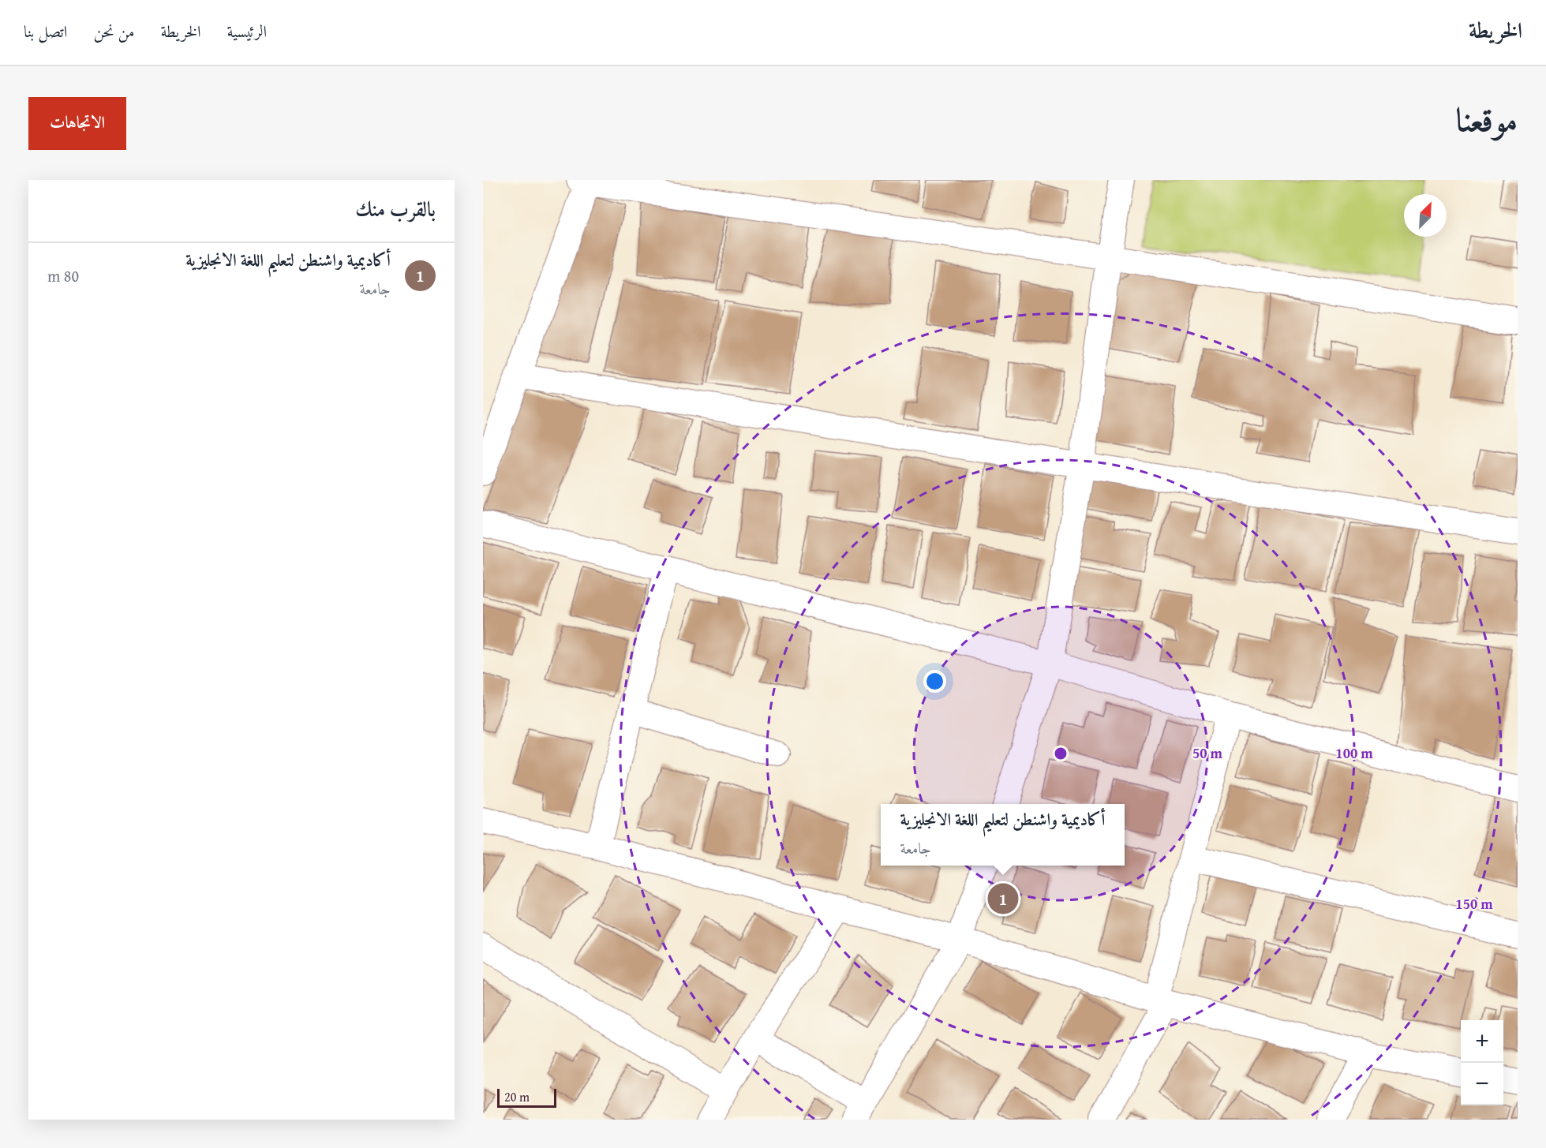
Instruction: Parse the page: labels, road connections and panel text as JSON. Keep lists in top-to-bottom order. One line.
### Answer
{"scale_bar":"20 m","north":"top right","page":{"header":"الخريطة","nav":["الرئيسية","الخريطة","من نحن","اتصل بنا"],"title":"موقعنا","buttons":"الاتجاهات","heading":"بالقرب منك","list":[{"mark":"1","name":"أكاديمية واشنطن لتعليم اللغة الانجليزية","note":"جامعة","value":"80 m"}],"popup":["أكاديمية واشنطن لتعليم اللغة الانجليزية","جامعة"],"pins":"1","map_buttons":["+","−"],"scale":"20 m"},"rings":["50 m","100 m","150 m"]}
